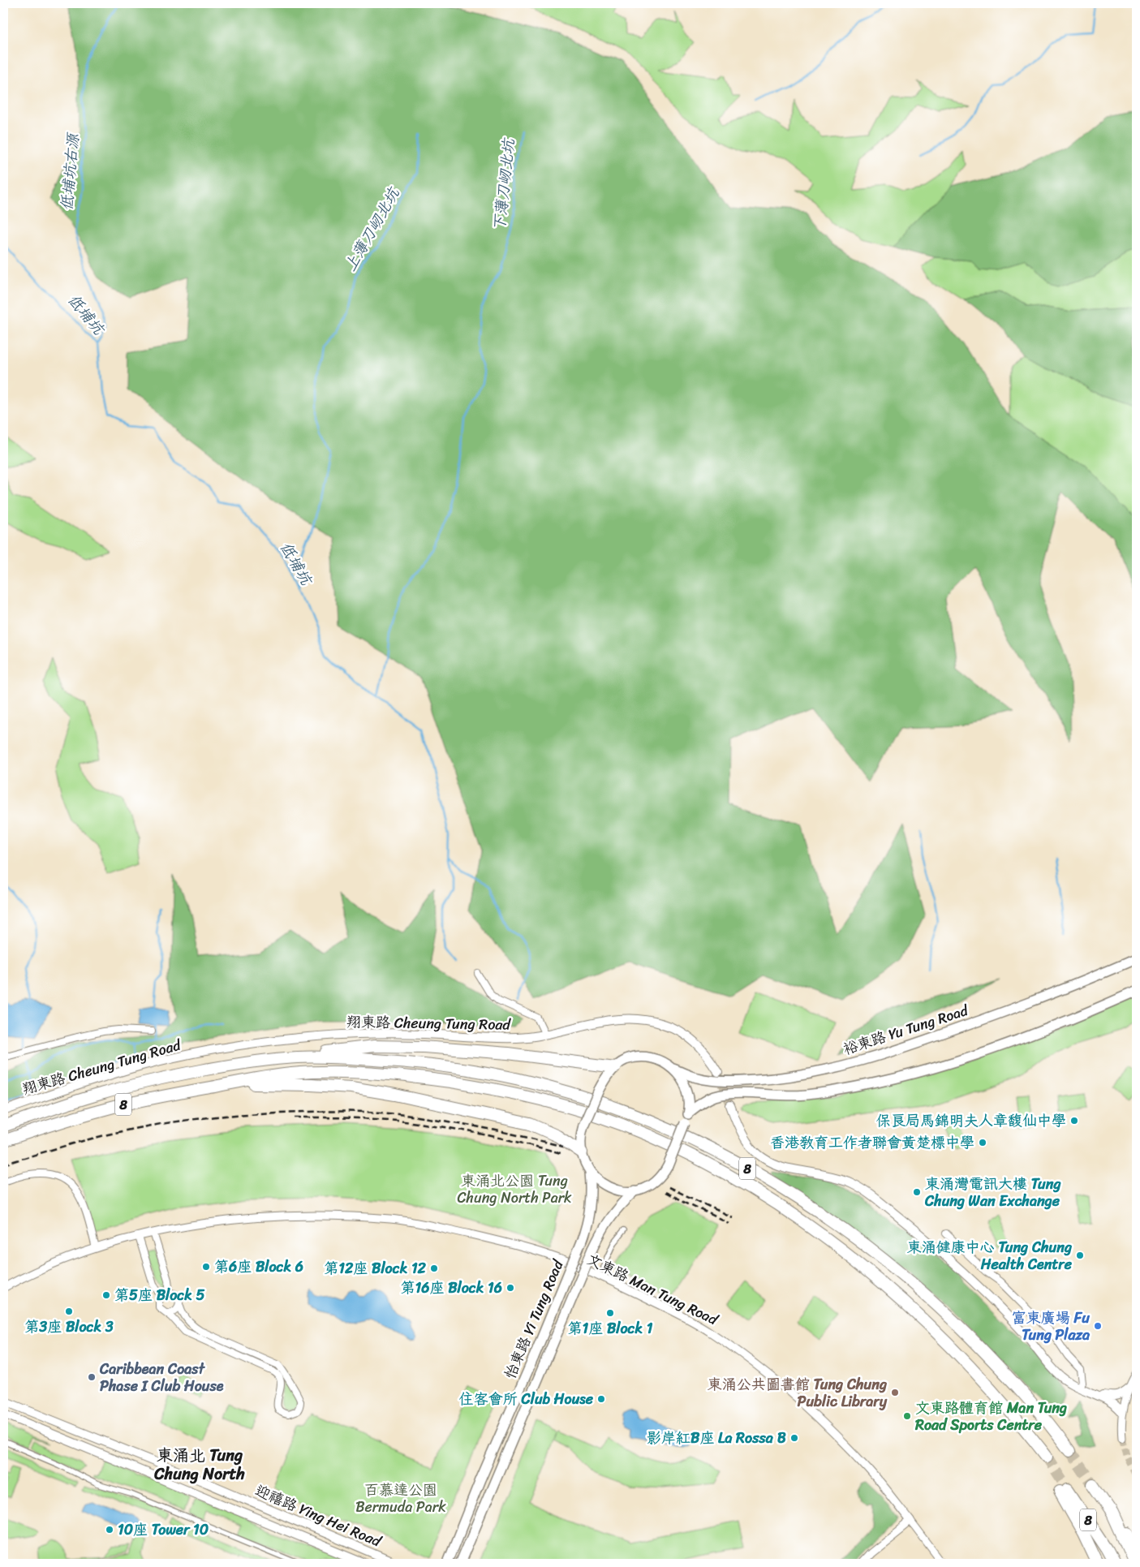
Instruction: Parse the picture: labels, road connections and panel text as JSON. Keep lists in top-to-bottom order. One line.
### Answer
{"streets":{"highway":["8"],"main road":["翔東路 Cheung Tung Road","裕東路 Yu Tung Road","怡東路 Yi Tung Road","迎禧路 Ying Hei Road"],"street":["文東路 Man Tung Road"]},"crossings":[["裕東路 Yu Tung Road","怡東路 Yi Tung Road"]],"districts":["東涌北 Tung Chung North"],"water":["低埔坑右源","下薄刀屻北坑","上薄刀屻北坑","低埔坑"],"parks":["東涌北公園 Tung Chung North Park","百慕達公園 Bermuda Park"],"places":["保良局馬錦明夫人章馥仙中學","香港教育工作者聯會黃楚標中學","東涌灣電訊大樓 Tung Chung Wan Exchange","東涌健康中心 Tung Chung Health Centre","第6座 Block 6","第12座 Block 12","第16座 Block 16","第5座 Block 5","第3座 Block 3","第1座 Block 1","富東廣場 Fu Tung Plaza","Caribbean Coast Phase I Club House","東涌公共圖書館 Tung Chung Public Library","住客會所 Club House","文東路體育館 Man Tung Road Sports Centre","影岸紅B座 La Rossa B","10座 Tower 10"]}
